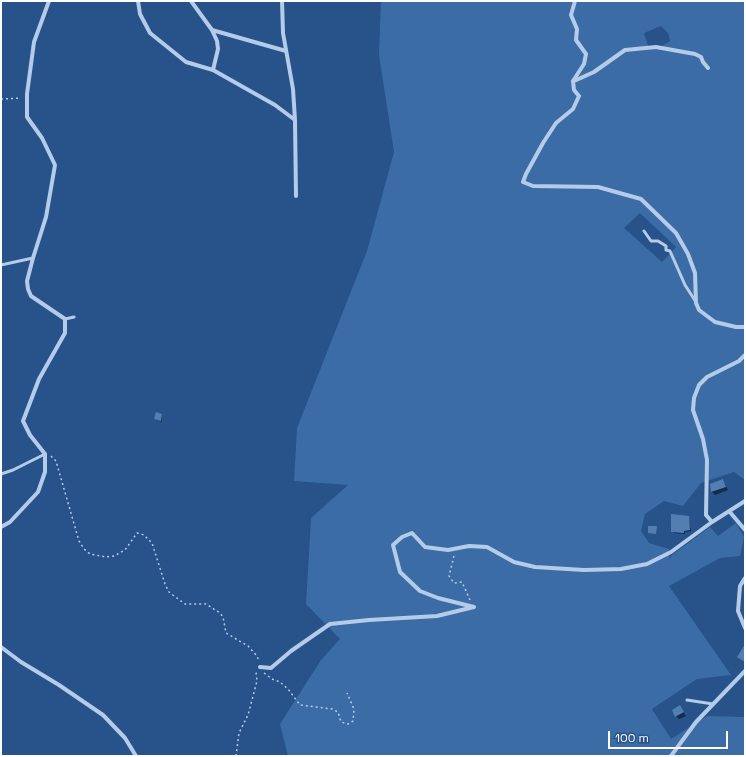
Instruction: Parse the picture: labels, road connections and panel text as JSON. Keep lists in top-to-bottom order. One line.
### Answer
{"scale_bar":"100 m"}
